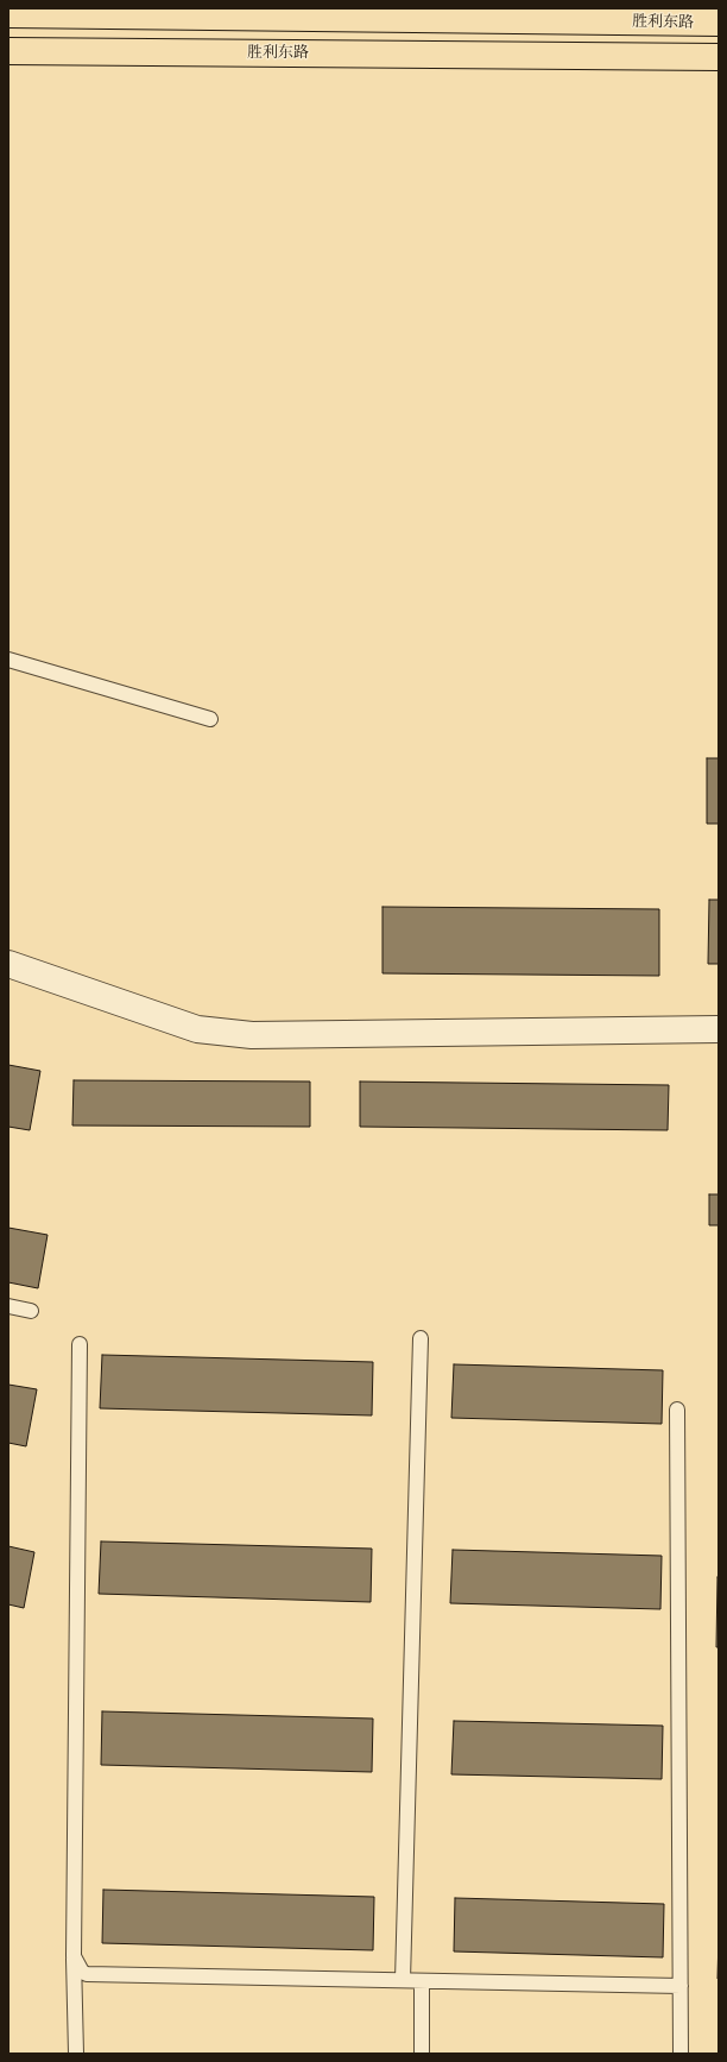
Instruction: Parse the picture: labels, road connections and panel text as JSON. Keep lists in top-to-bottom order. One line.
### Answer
{"streets":{"main road":["胜利东路"]}}
